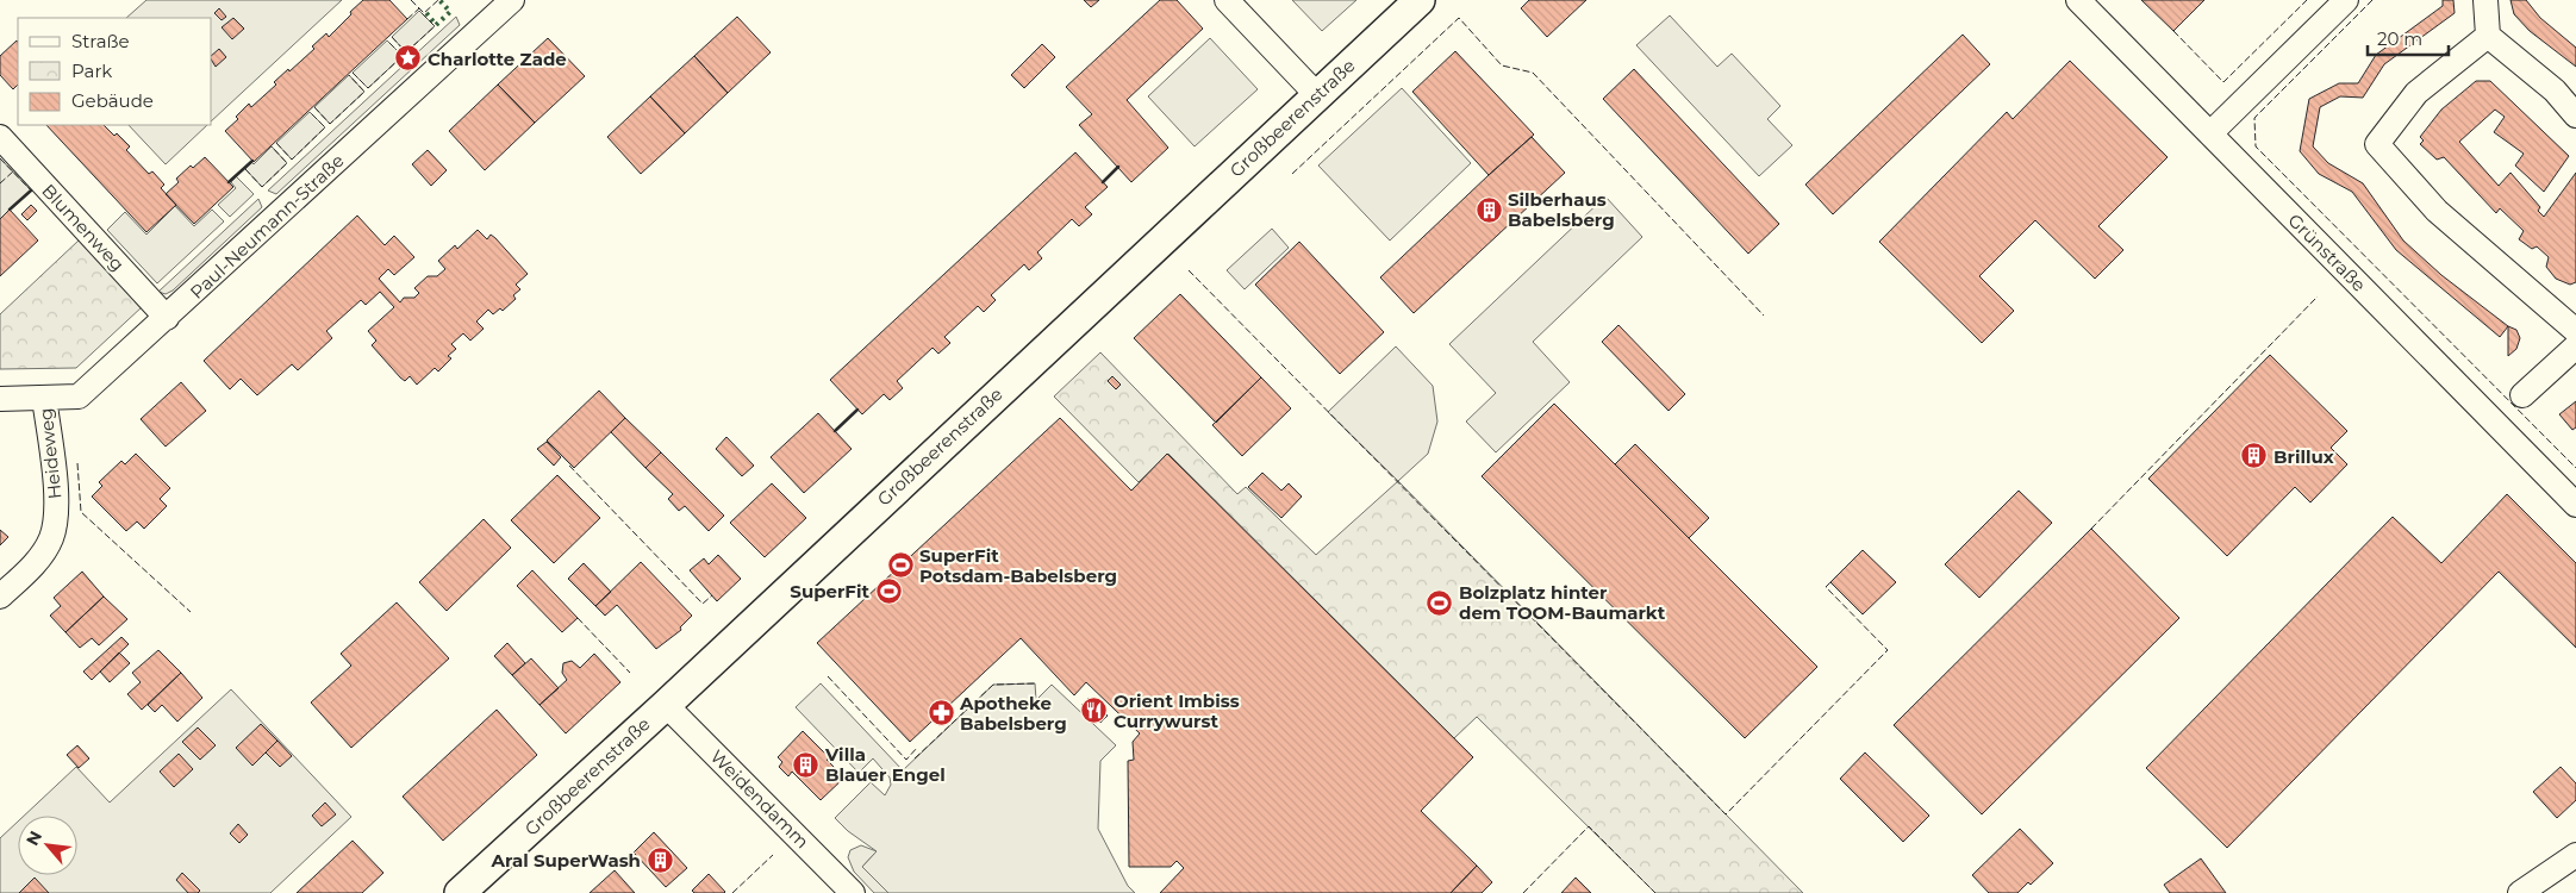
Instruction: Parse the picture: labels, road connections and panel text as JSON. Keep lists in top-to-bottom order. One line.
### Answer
{"streets":{"street":["Großbeerenstraße","Paul-Neumann-Straße","Blumenweg","Grünstraße","Heideweg","Weidendamm"]},"crossings":[["Großbeerenstraße","Weidendamm"],["Paul-Neumann-Straße","Blumenweg"],["Paul-Neumann-Straße","Heideweg"]],"places":{"place":["Charlotte Zade"],"building":["Silberhaus Babelsberg","Brillux","Villa Blauer Engel","Aral SuperWash"],"sports":["SuperFit Potsdam-Babelsberg","SuperFit","Bolzplatz hinter dem TOOM-Baumarkt"],"restaurant":["Orient Imbiss Currywurst"],"pharmacy":["Apotheke Babelsberg"]},"legend":["Straße","Park","Gebäude"],"scale_bar":"20 m","north":"top left"}
